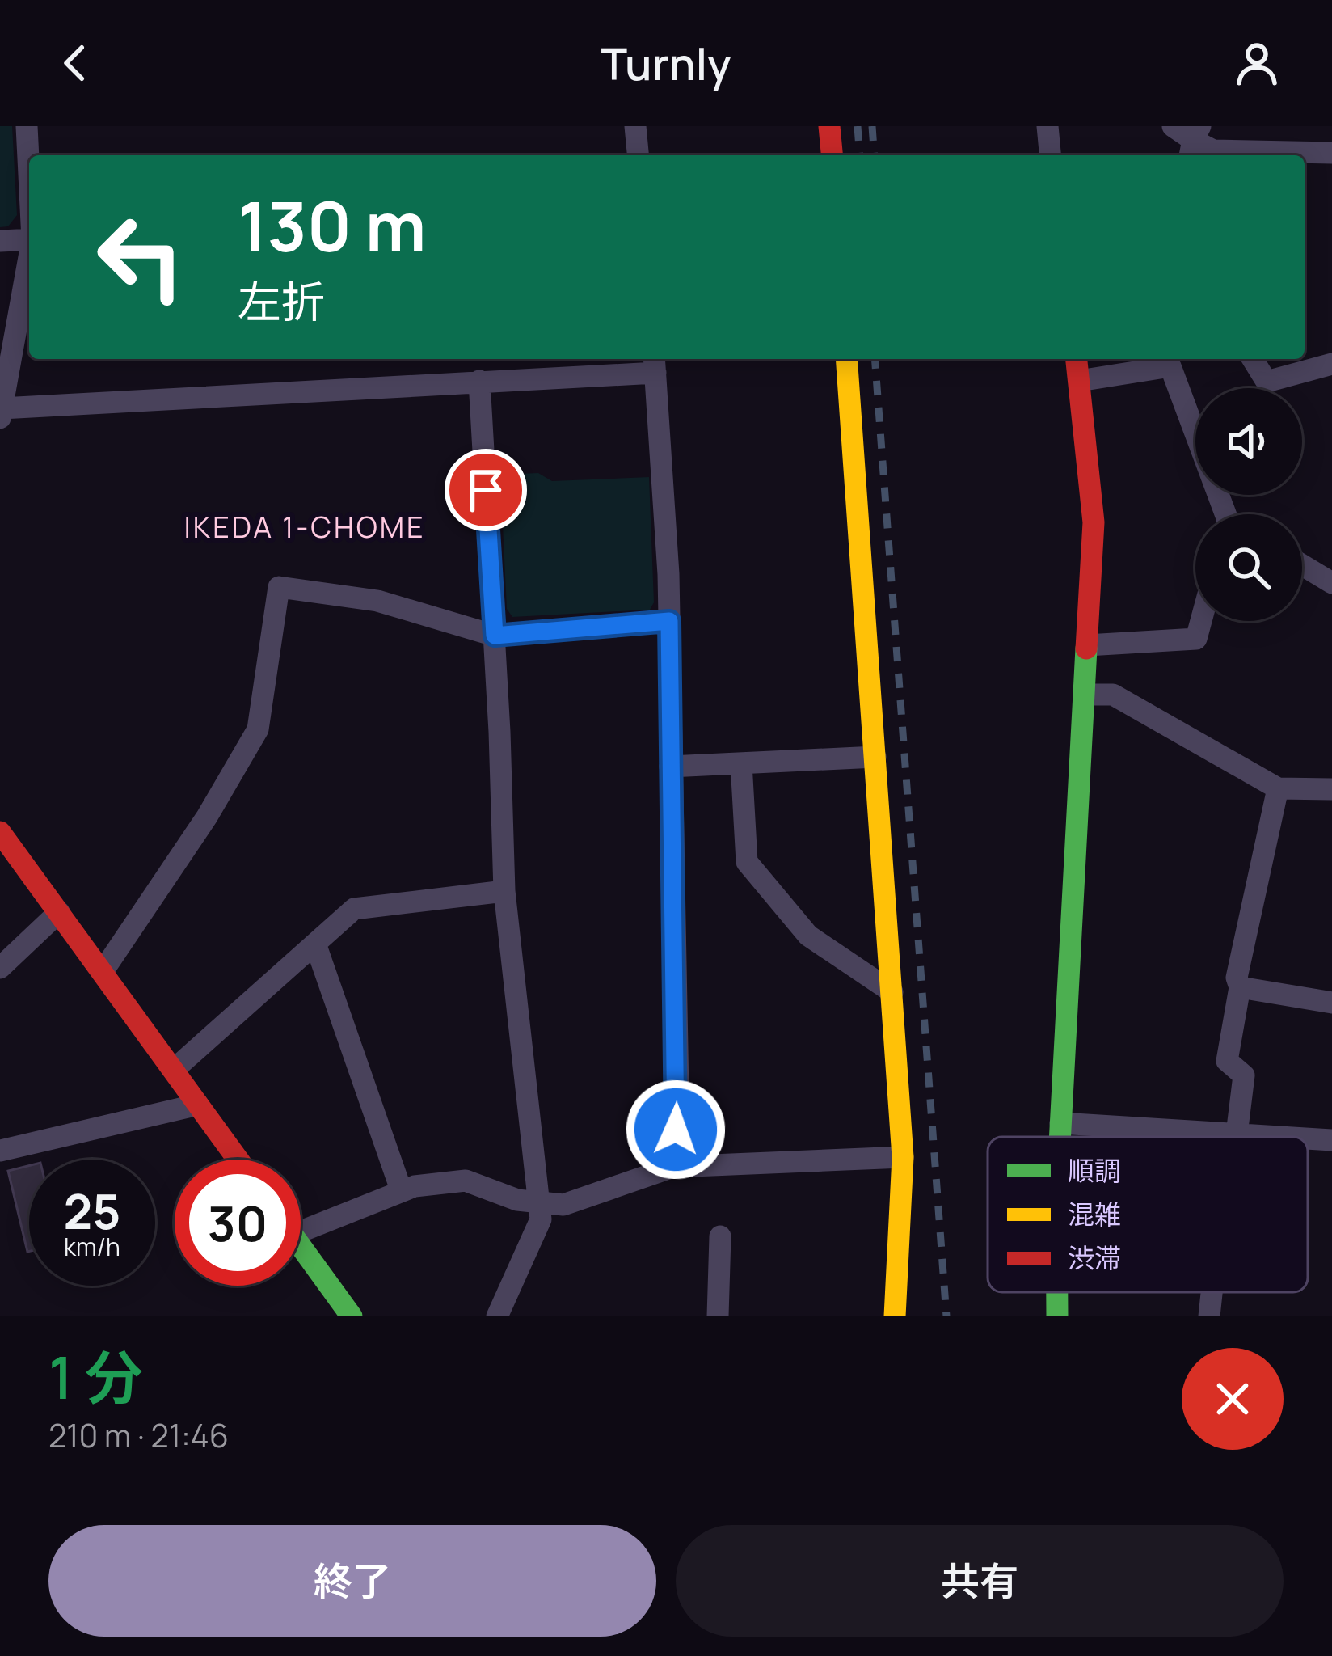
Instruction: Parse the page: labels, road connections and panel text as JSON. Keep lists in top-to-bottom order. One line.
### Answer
{"districts":["IKEDA 1-CHOME"],"legend":["順調","混雑","渋滞"],"page":{"header":"Turnly","turn":["130 m","左折"],"speed":"25 km/h","limit":"30","heading":["1 分","210 m · 21:46"],"buttons":["終了","共有"]}}
